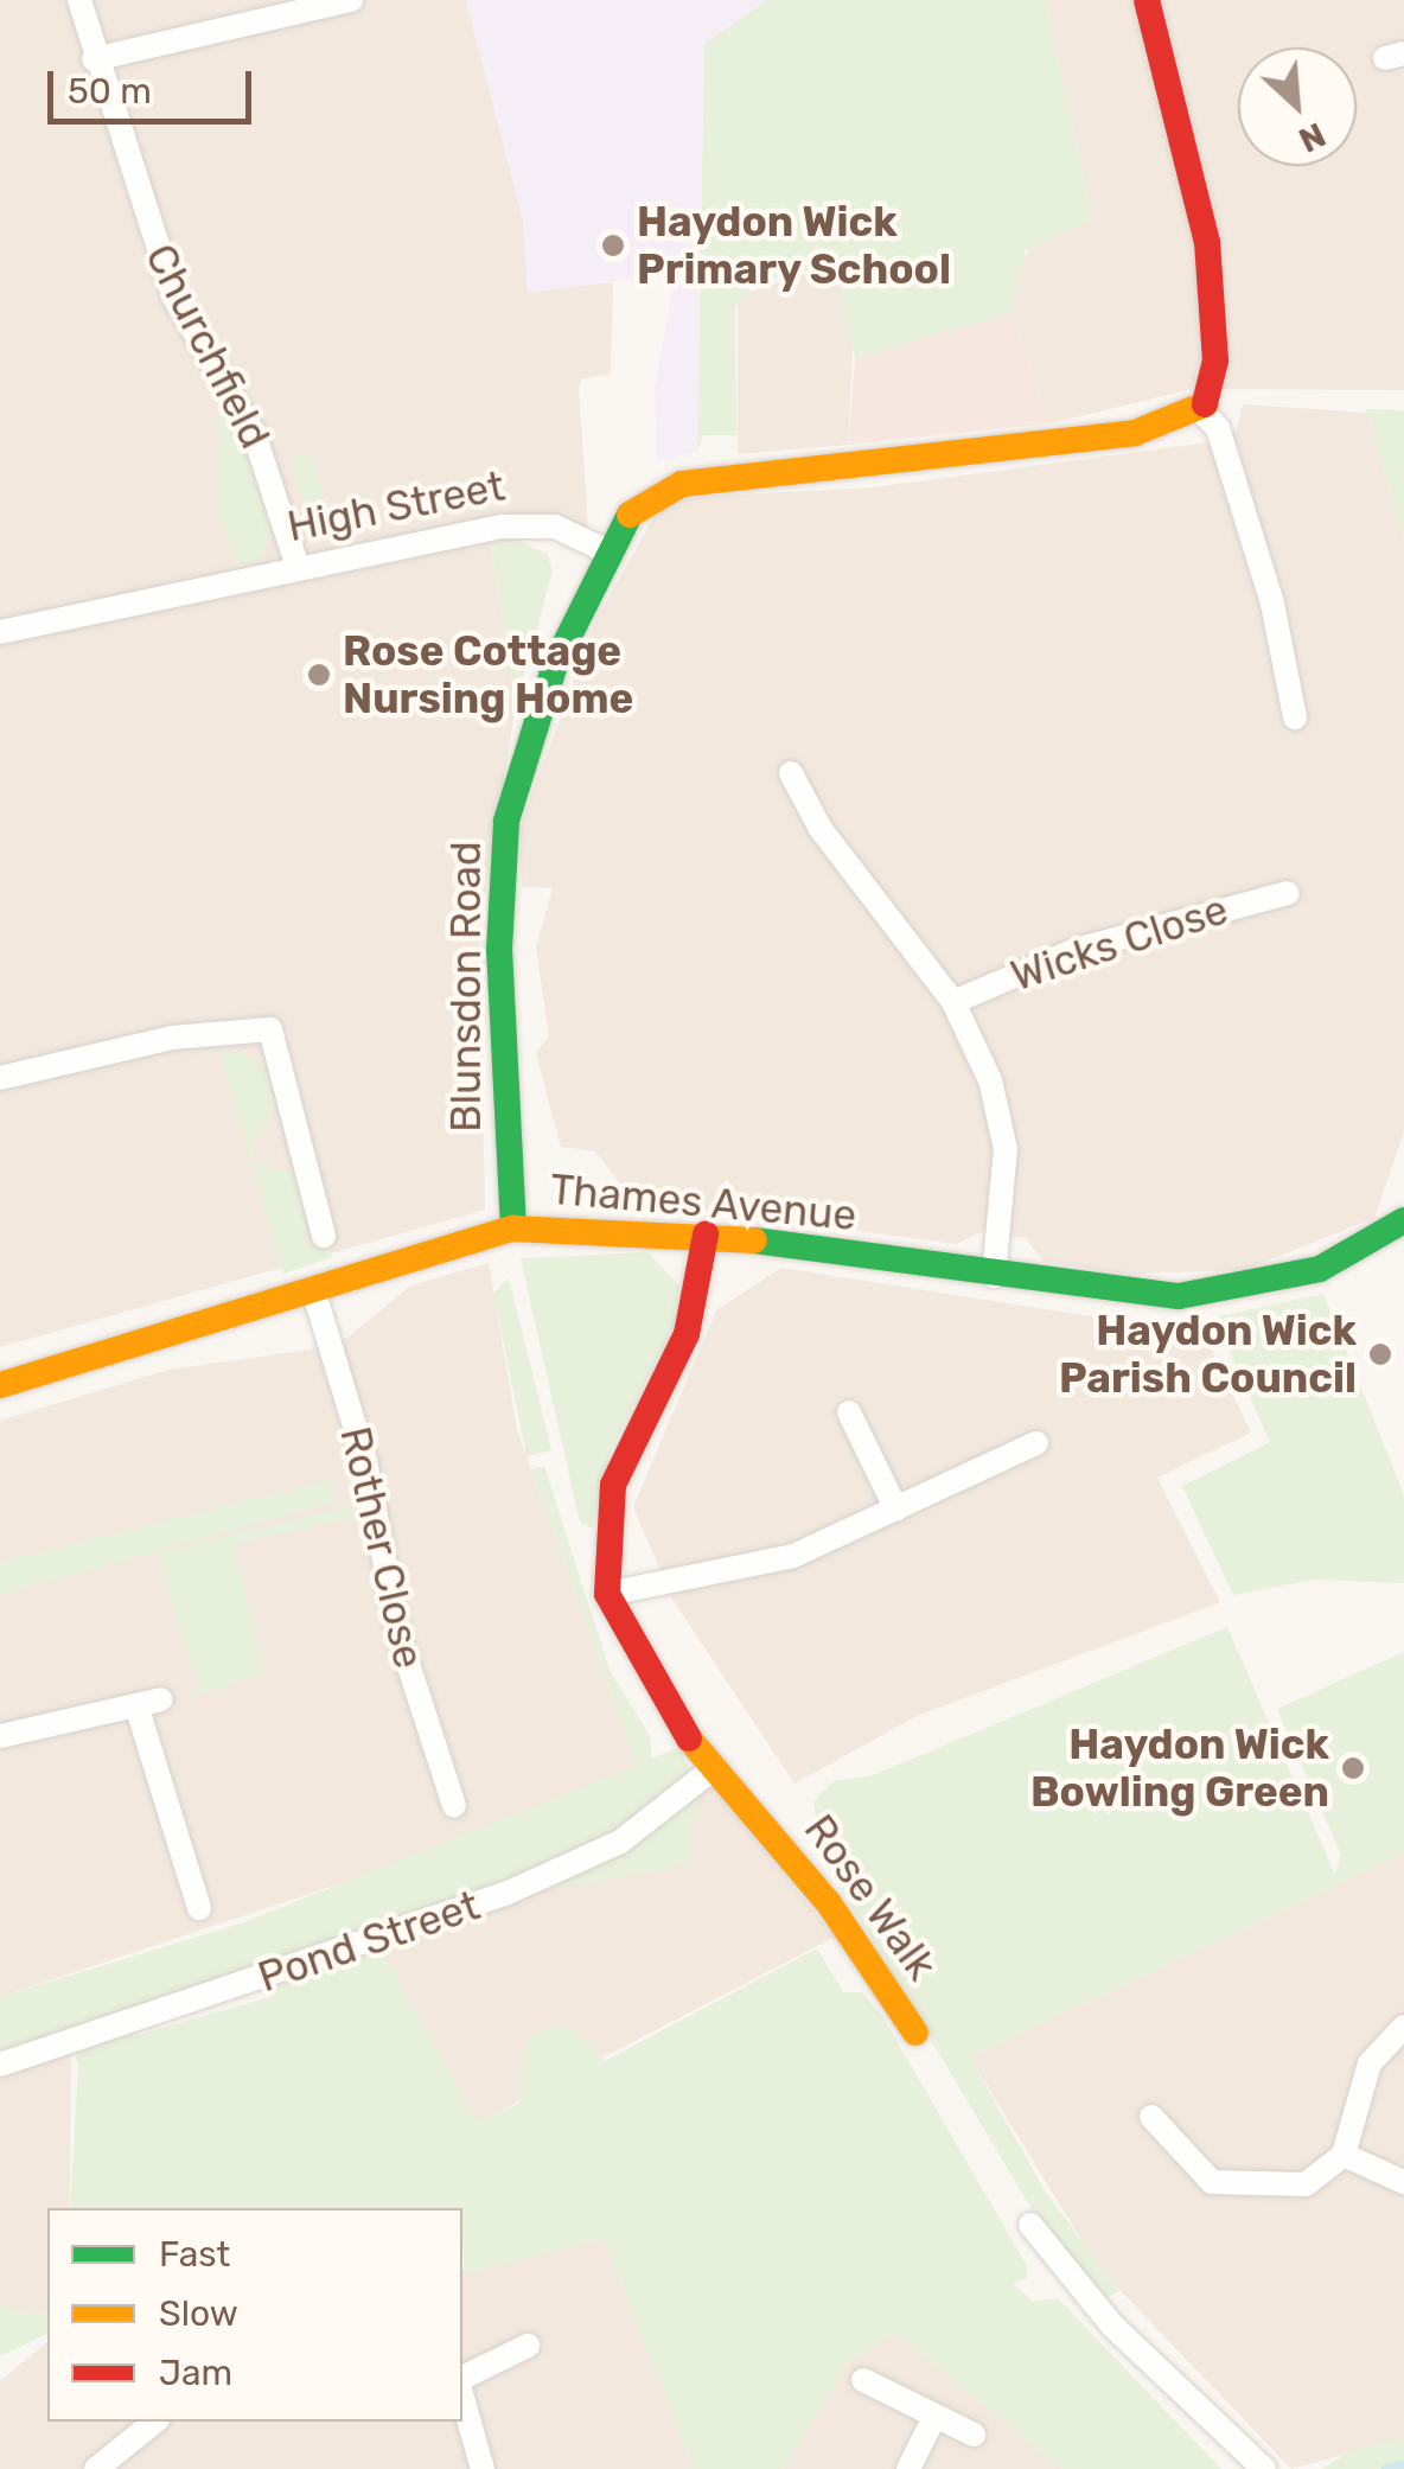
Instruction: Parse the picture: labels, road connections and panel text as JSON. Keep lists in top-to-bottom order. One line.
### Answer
{"streets":{"street":["Churchfield","High Street","Wicks Close","Blunsdon Road","Thames Avenue","Rother Close","Rose Walk","Pond Street"]},"crossings":[["Churchfield","High Street"],["High Street","Blunsdon Road"],["Wicks Close","Thames Avenue"],["Blunsdon Road","Thames Avenue"],["Thames Avenue","Rother Close"],["Rose Walk","Pond Street"]],"places":["Haydon Wick Primary School","Rose Cottage Nursing Home","Haydon Wick Parish Council","Haydon Wick Bowling Green"],"legend":["Fast","Slow","Jam"],"scale_bar":"50 m","north":"bottom right"}
